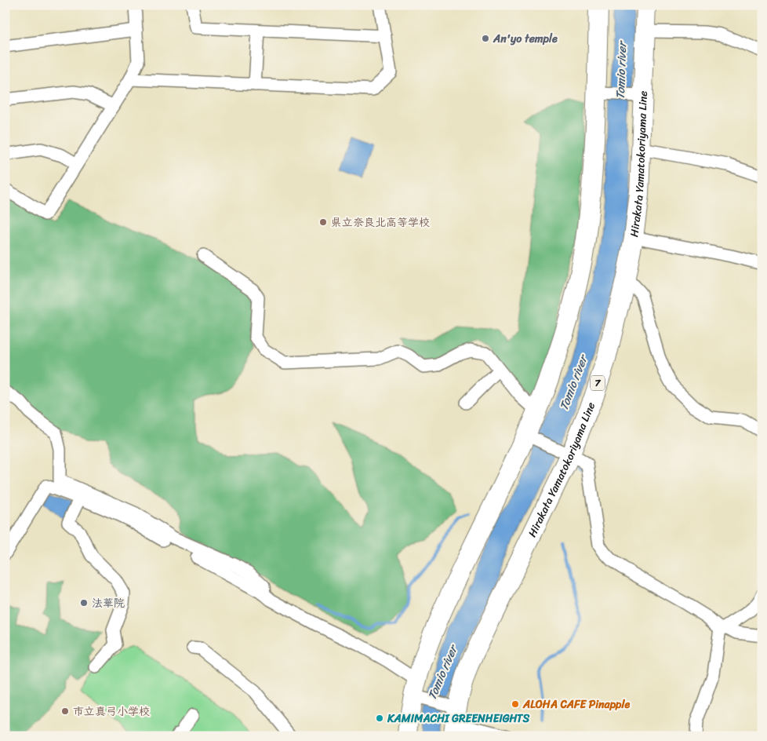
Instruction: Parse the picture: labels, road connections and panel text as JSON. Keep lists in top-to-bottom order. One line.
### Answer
{"streets":{"main road":["Hirakata Yamatokoriyama Line","7"]},"water":["Tomio river"],"places":["An'yo temple","県立奈良北高等学校","法華院","ALOHA CAFE Pinapple","市立真弓小学校","KAMIMACHI GREENHEIGHTS"]}
